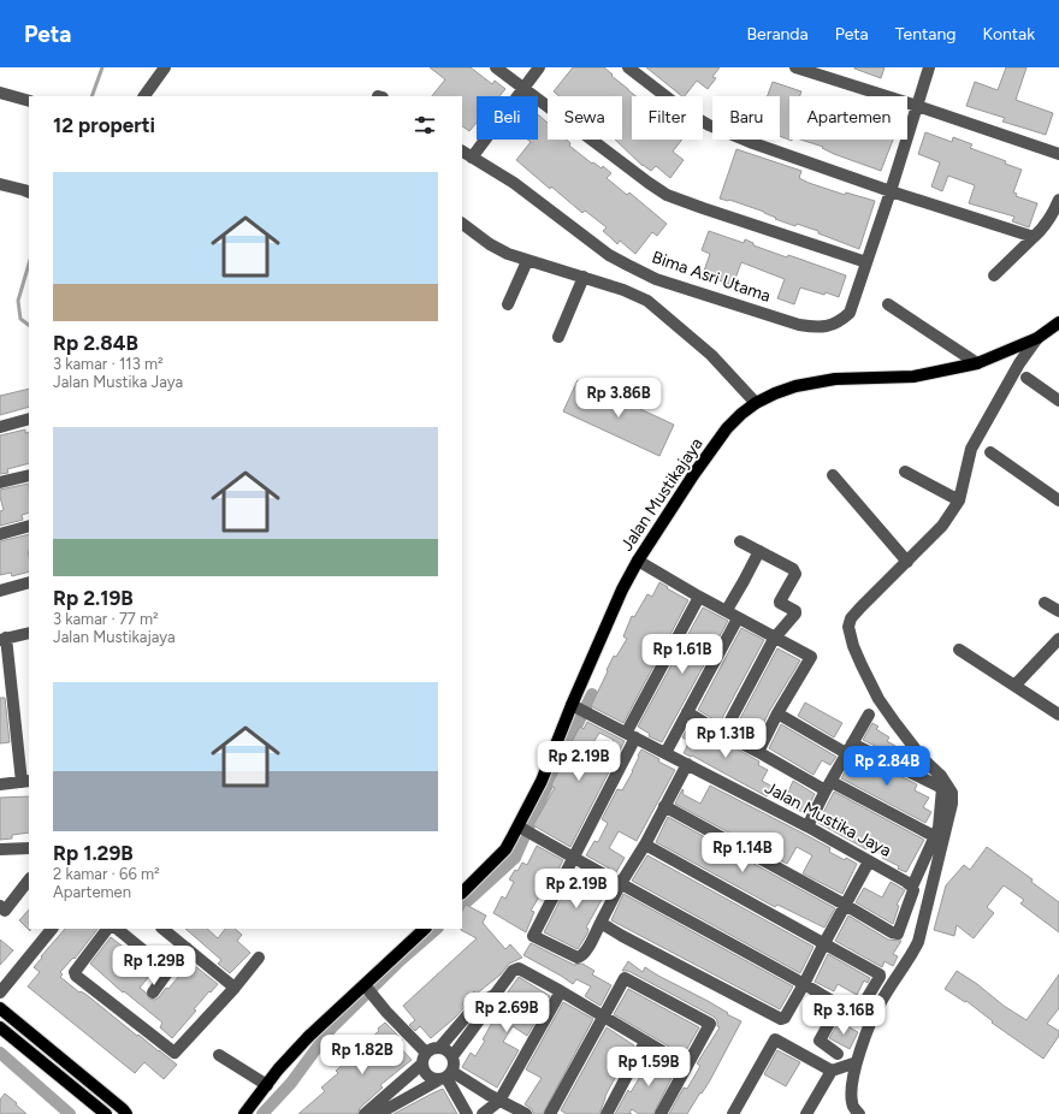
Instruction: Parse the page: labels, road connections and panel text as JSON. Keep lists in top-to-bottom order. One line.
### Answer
{"streets":{"main road":["Jalan Mustikajaya"],"street":["Bima Asri Utama","Jalan Mustika Jaya"]},"crossings":[["Jalan Mustikajaya","Jalan Mustika Jaya"]],"page":{"header":"Peta","nav":["Beranda","Peta","Tentang","Kontak"],"chip":["Beli","Sewa","Filter","Baru","Apartemen"],"heading":"12 properti","list":[{"name":"Rp 2.84B","note":"3 kamar · 113 m² · Jalan Mustika Jaya"},{"name":"Rp 2.19B","note":"3 kamar · 77 m² · Jalan Mustikajaya"},{"name":"Rp 1.29B","note":"2 kamar · 66 m² · Apartemen"}],"price":["Rp 3.86B","Rp 1.61B","Rp 1.31B","Rp 2.19B","Rp 2.84B","Rp 1.14B","Rp 2.19B","Rp 1.29B","Rp 2.69B","Rp 3.16B","Rp 1.82B","Rp 1.59B"]}}
